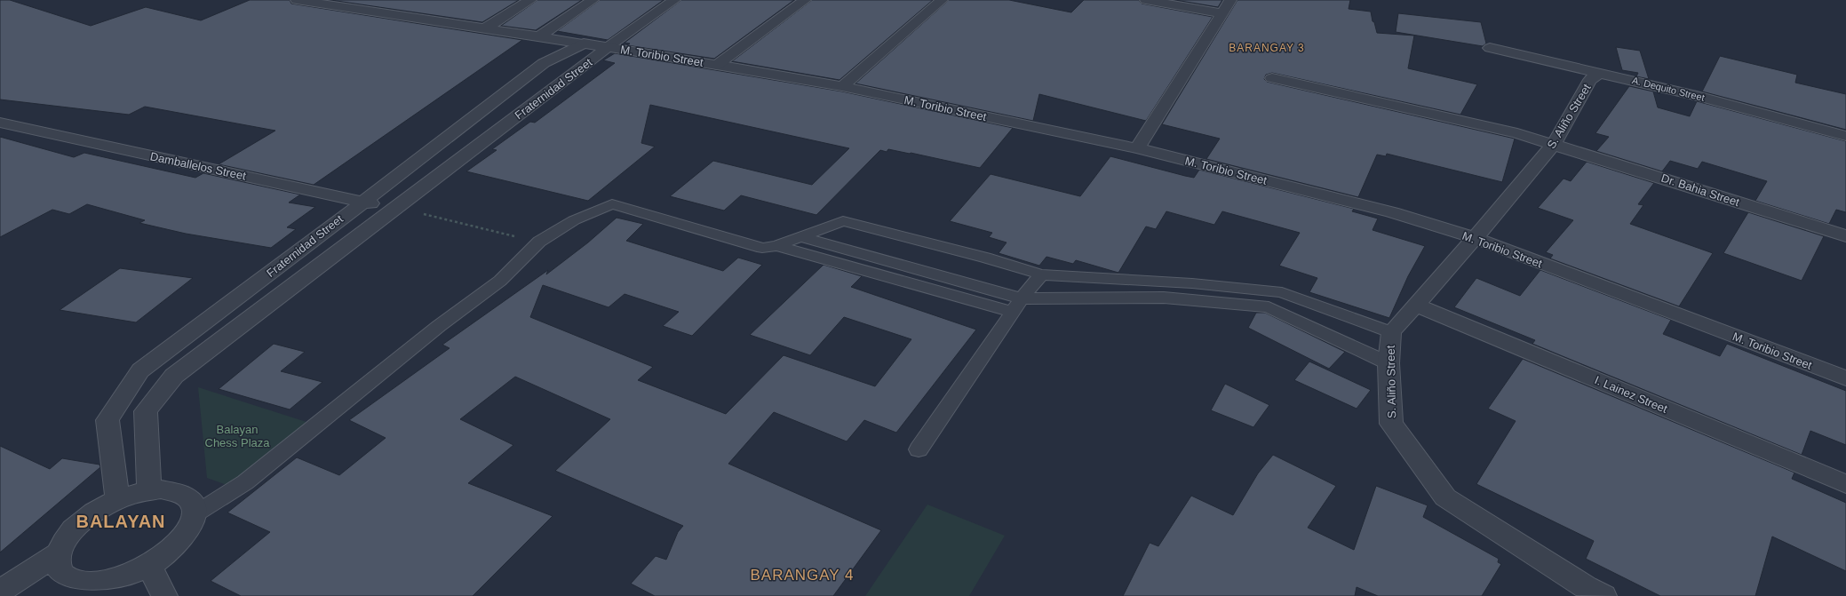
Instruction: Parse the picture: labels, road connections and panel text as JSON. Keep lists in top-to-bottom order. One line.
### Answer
{"streets":{"street":["M. Toribio Street","Fraternidad Street","A. Dequito Street","S. Aliño Street","Damballelos Street","Dr. Bahia Street","I. Lainez Street"]},"crossings":[["M. Toribio Street","Fraternidad Street"],["M. Toribio Street","S. Aliño Street"],["Fraternidad Street","Damballelos Street"],["A. Dequito Street","S. Aliño Street"],["S. Aliño Street","Dr. Bahia Street"],["S. Aliño Street","I. Lainez Street"]],"districts":["BARANGAY 3","BALAYAN","BARANGAY 4"],"parks":["Balayan Chess Plaza"]}
